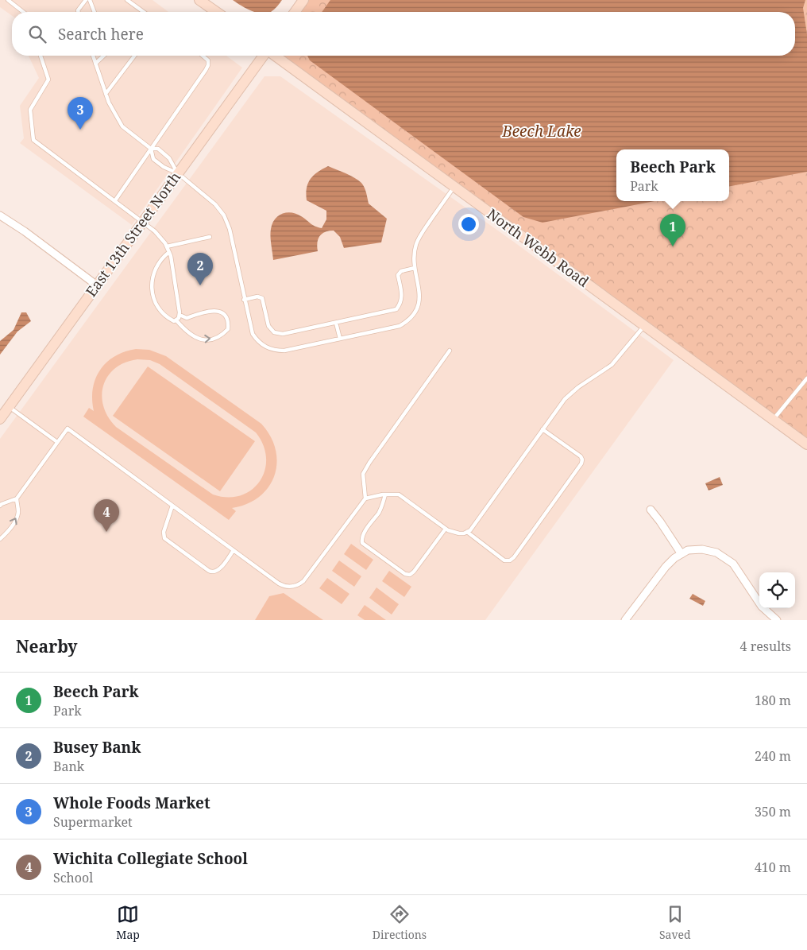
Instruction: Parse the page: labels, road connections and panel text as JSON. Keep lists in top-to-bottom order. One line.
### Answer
{"streets":{"main road":["East 13th Street North","North Webb Road"]},"water":["Beech Lake"],"page":{"search":"Search here","pins":["3","1","2","4"],"popup":["Beech Park","Park"],"heading":["Nearby","4 results"],"list":[{"mark":"1","name":"Beech Park","note":"Park","value":"180 m"},{"mark":"2","name":"Busey Bank","note":"Bank","value":"240 m"},{"mark":"3","name":"Whole Foods Market","note":"Supermarket","value":"350 m"},{"mark":"4","name":"Wichita Collegiate School","note":"School","value":"410 m"}],"nav":["Map","Directions","Saved"]}}
